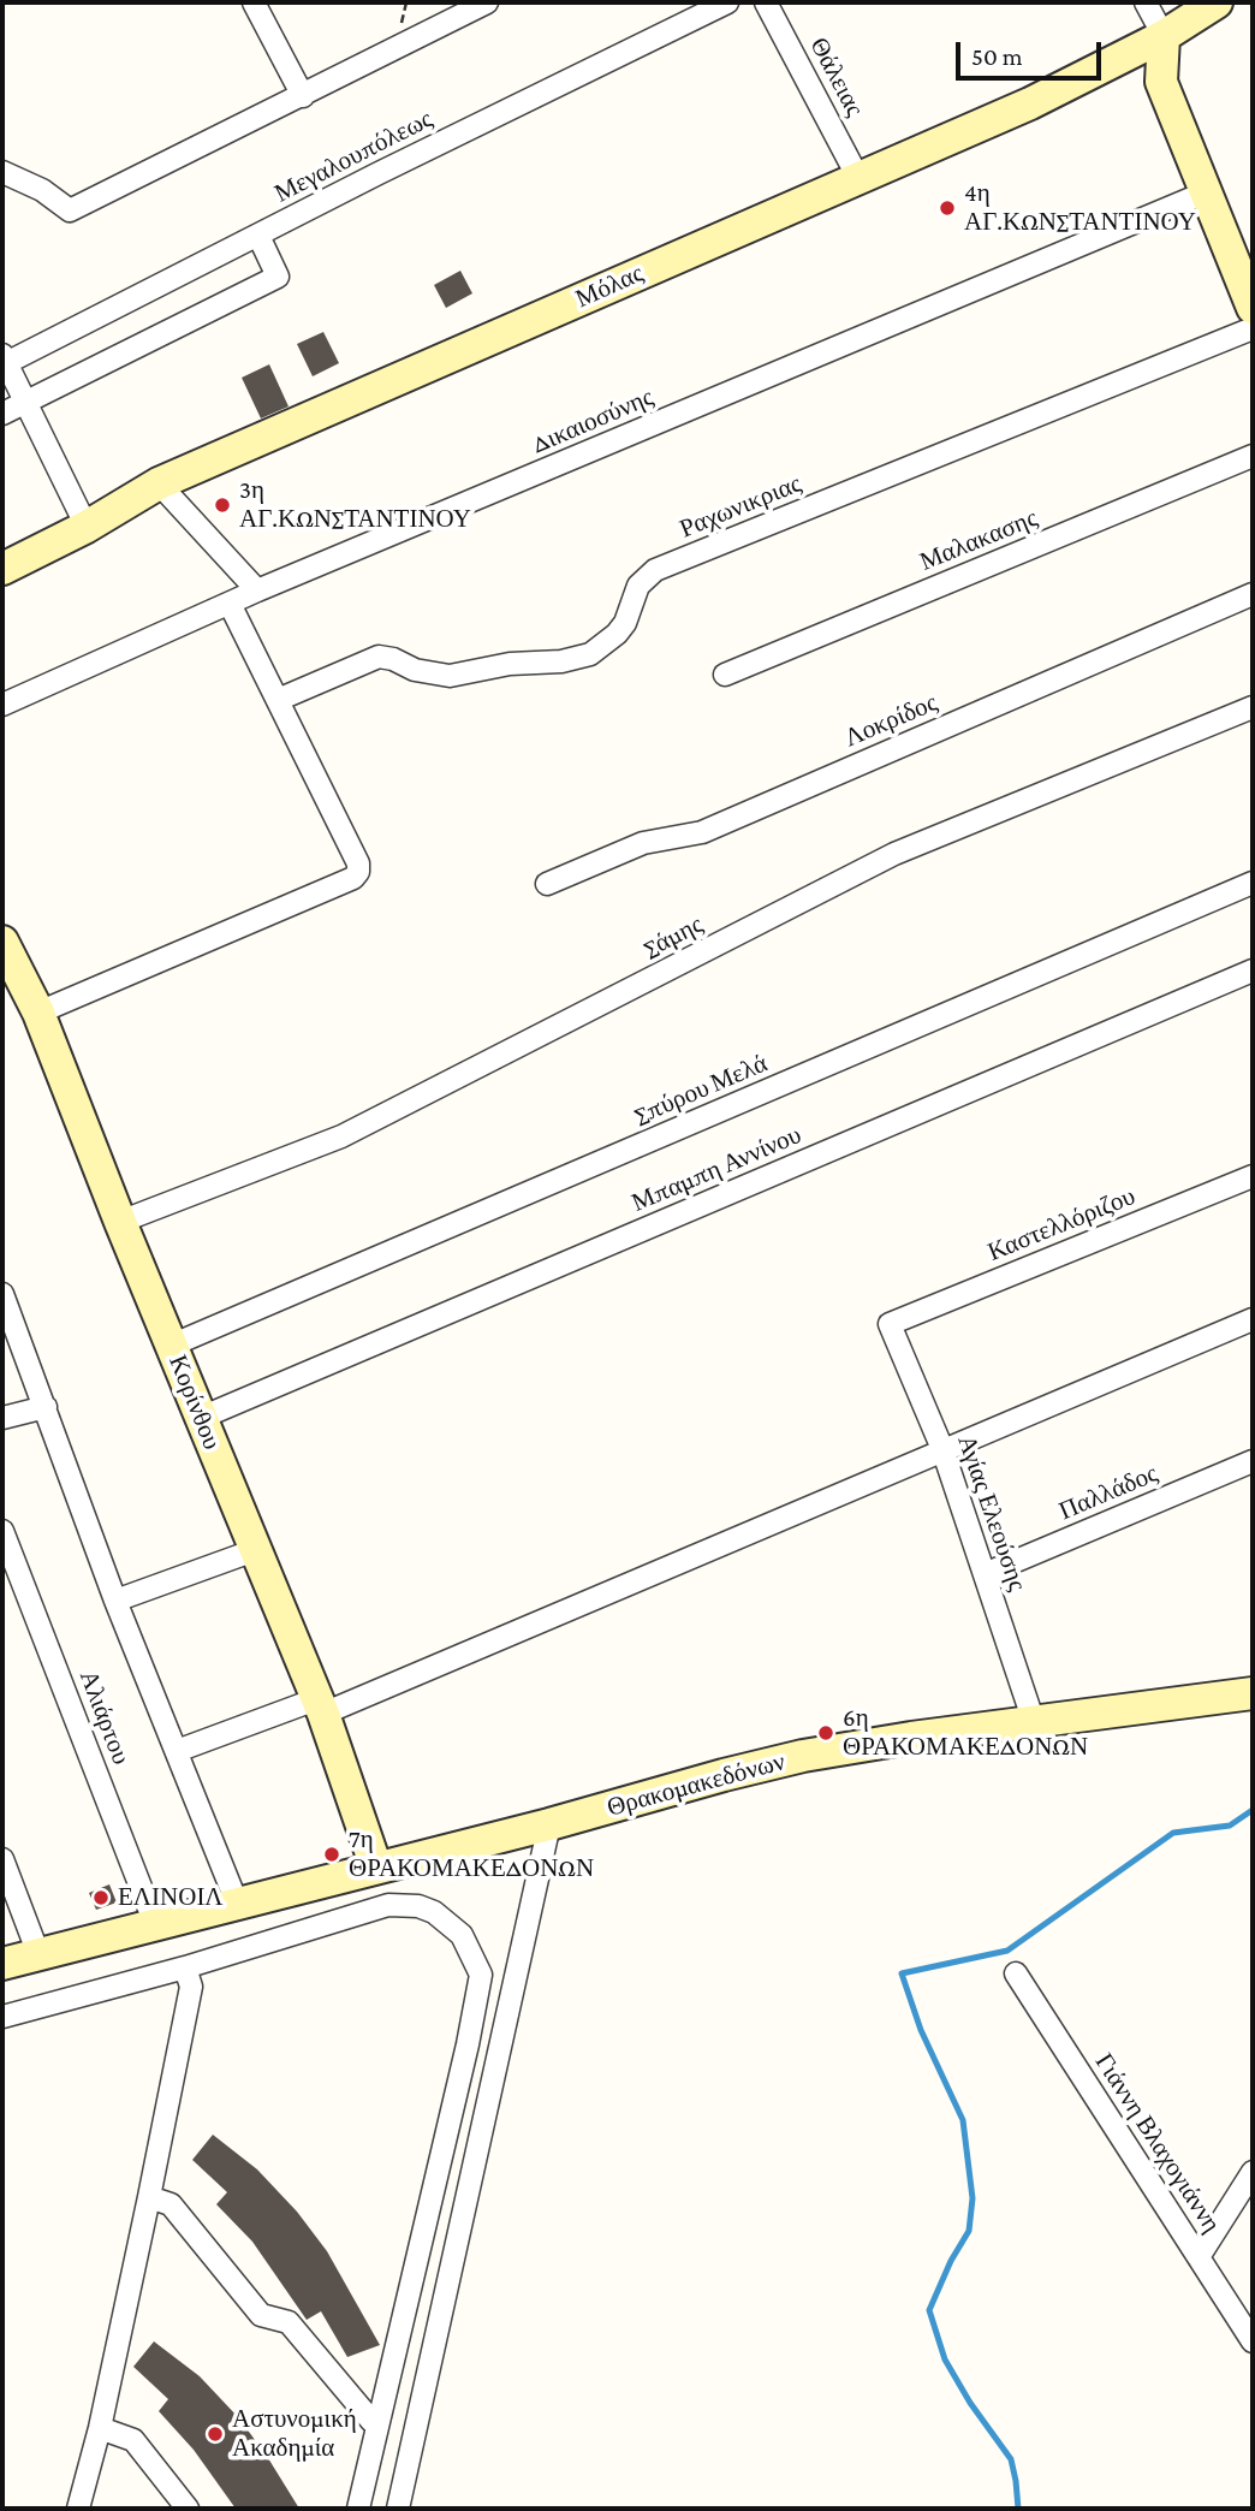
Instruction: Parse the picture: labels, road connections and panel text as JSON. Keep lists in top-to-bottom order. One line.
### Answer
{"streets":{"street":["Θάλειας","Μεγαλουπόλεως","Μόλας","Δικαιοσύνης","Ραχωνικριας","Μαλακασης","Λοκρίδος","Σάμης","Σπύρου Μελά","Μπαμπη Αννίνου","Καστελλόριζου","Κορίνθου","Παλλάδος","Αγίας Ελεούσης","Αλιάρτου","Θρακομακεδόνων","Γιάννη Βλαχογιάννη"]},"crossings":[["Θάλειας","Μόλας"],["Σάμης","Κορίνθου"],["Σπύρου Μελά","Κορίνθου"],["Μπαμπη Αννίνου","Κορίνθου"],["Καστελλόριζου","Αγίας Ελεούσης"],["Κορίνθου","Θρακομακεδόνων"],["Παλλάδος","Αγίας Ελεούσης"],["Αγίας Ελεούσης","Θρακομακεδόνων"],["Αλιάρτου","Θρακομακεδόνων"]],"places":["4η ΑΓ.ΚΩΝΣΤΑΝΤΙΝΟΥ","3η ΑΓ.ΚΩΝΣΤΑΝΤΙΝΟΥ","6η ΘΡΑΚΟΜΑΚΕΔΟΝΩΝ","7η ΘΡΑΚΟΜΑΚΕΔΟΝΩΝ","ΕΛΙΝΟΙΛ","Αστυνομική Ακαδημία"],"scale_bar":"50 m"}
